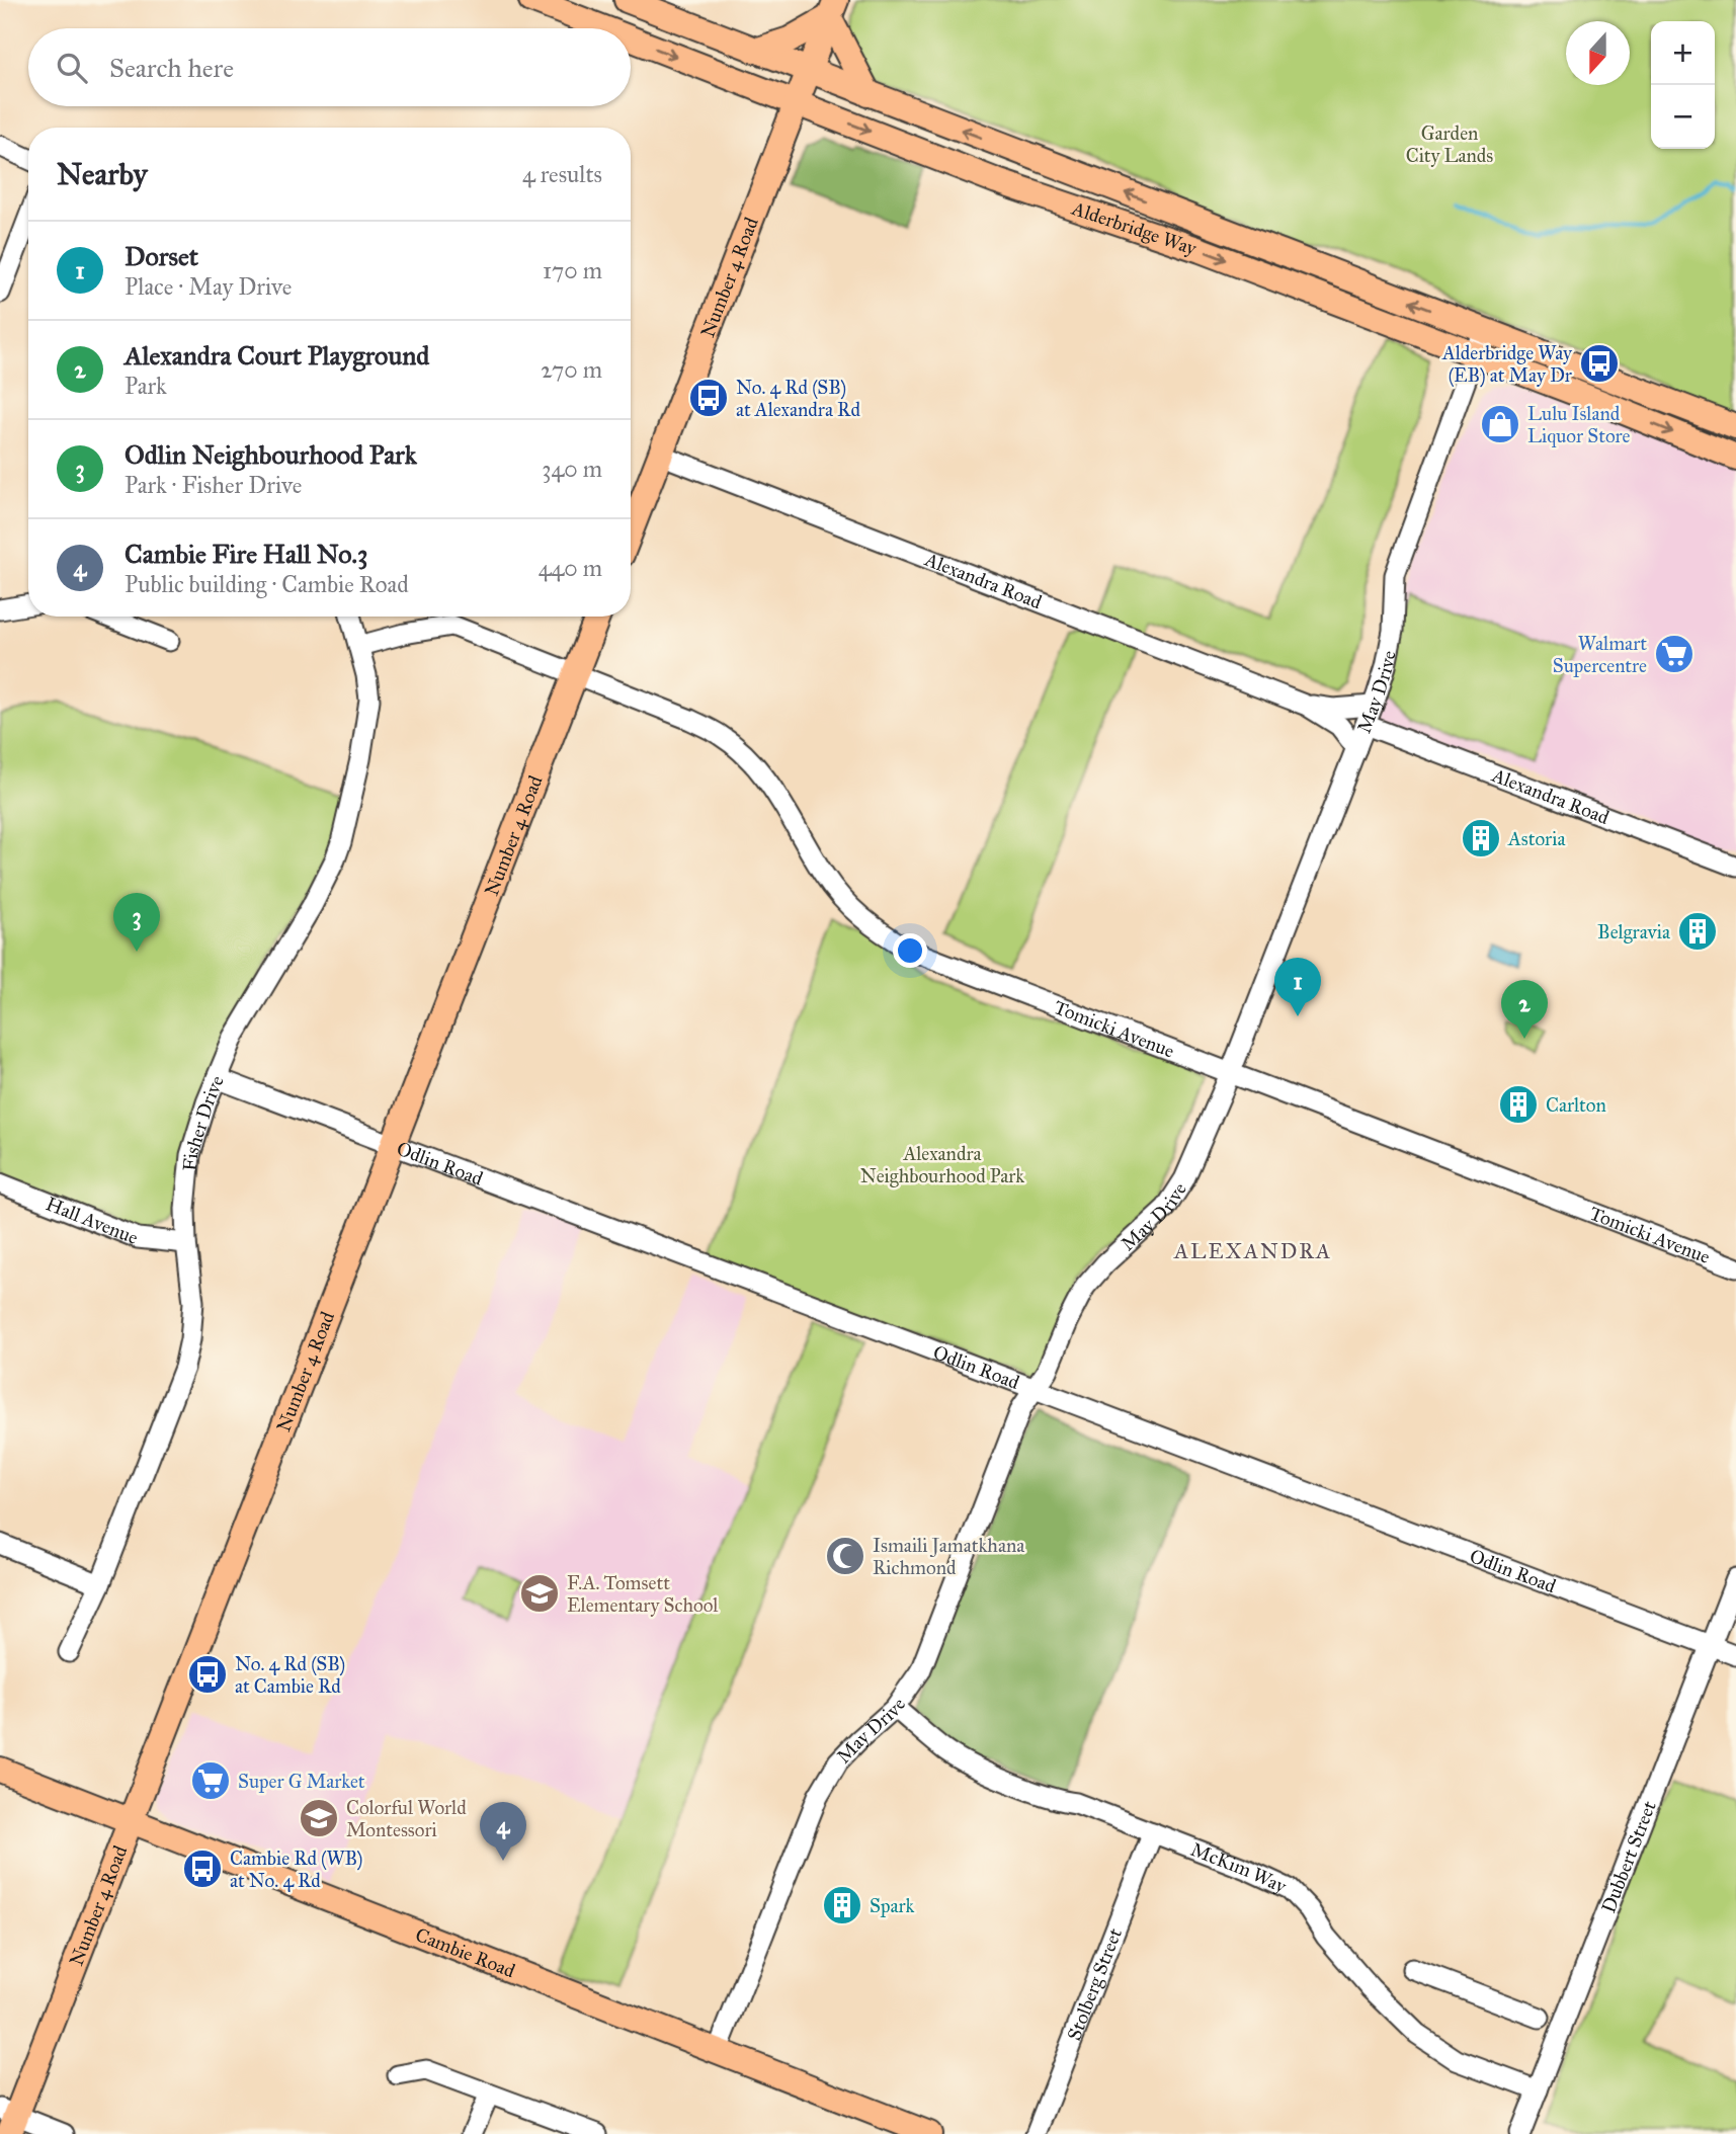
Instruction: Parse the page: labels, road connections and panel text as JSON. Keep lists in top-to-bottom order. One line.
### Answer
{"streets":{"main road":["Alderbridge Way","Number 4 Road","Cambie Road"],"street":["Alexandra Road","May Drive","Tomicki Avenue","Fisher Drive","Odlin Road","Hall Avenue","Dubbert Street","McKim Way","Stolberg Street"]},"crossings":[["Alderbridge Way","Number 4 Road"],["Alderbridge Way","May Drive"],["Number 4 Road","Alexandra Road"],["Number 4 Road","Tomicki Avenue"],["Number 4 Road","Odlin Road"],["Number 4 Road","Cambie Road"],["Alexandra Road","May Drive"],["May Drive","Tomicki Avenue"],["May Drive","Odlin Road"],["May Drive","McKim Way"],["May Drive","Cambie Road"],["Tomicki Avenue","Fisher Drive"],["Fisher Drive","Odlin Road"],["Fisher Drive","Hall Avenue"],["Odlin Road","Dubbert Street"],["Dubbert Street","McKim Way"],["McKim Way","Stolberg Street"]],"districts":["ALEXANDRA"],"parks":["Garden City Lands","Alexandra Neighbourhood Park"],"places":{"bus stop":["Alderbridge Way (EB) at May Dr","No. 4 Rd (SB) at Alexandra Rd","No. 4 Rd (SB) at Cambie Rd","Cambie Rd (WB) at No. 4 Rd"],"shop":["Lulu Island Liquor Store"],"supermarket":["Walmart Supercentre","Super G Market"],"building":["Astoria","Belgravia","Carlton","Spark"],"mosque":["Ismaili Jamatkhana Richmond"],"school or university":["F.A. Tomsett Elementary School","Colorful World Montessori"]},"north":"bottom","page":{"map_buttons":["+","−"],"search":"Search here","heading":["Nearby","4 results"],"list":[{"mark":"1","name":"Dorset","note":"Place · May Drive","value":"170 m"},{"mark":"2","name":"Alexandra Court Playground","note":"Park","value":"270 m"},{"mark":"3","name":"Odlin Neighbourhood Park","note":"Park · Fisher Drive","value":"340 m"},{"mark":"4","name":"Cambie Fire Hall No.3","note":"Public building · Cambie Road","value":"440 m"}],"pins":["3","1","2","4"]}}
